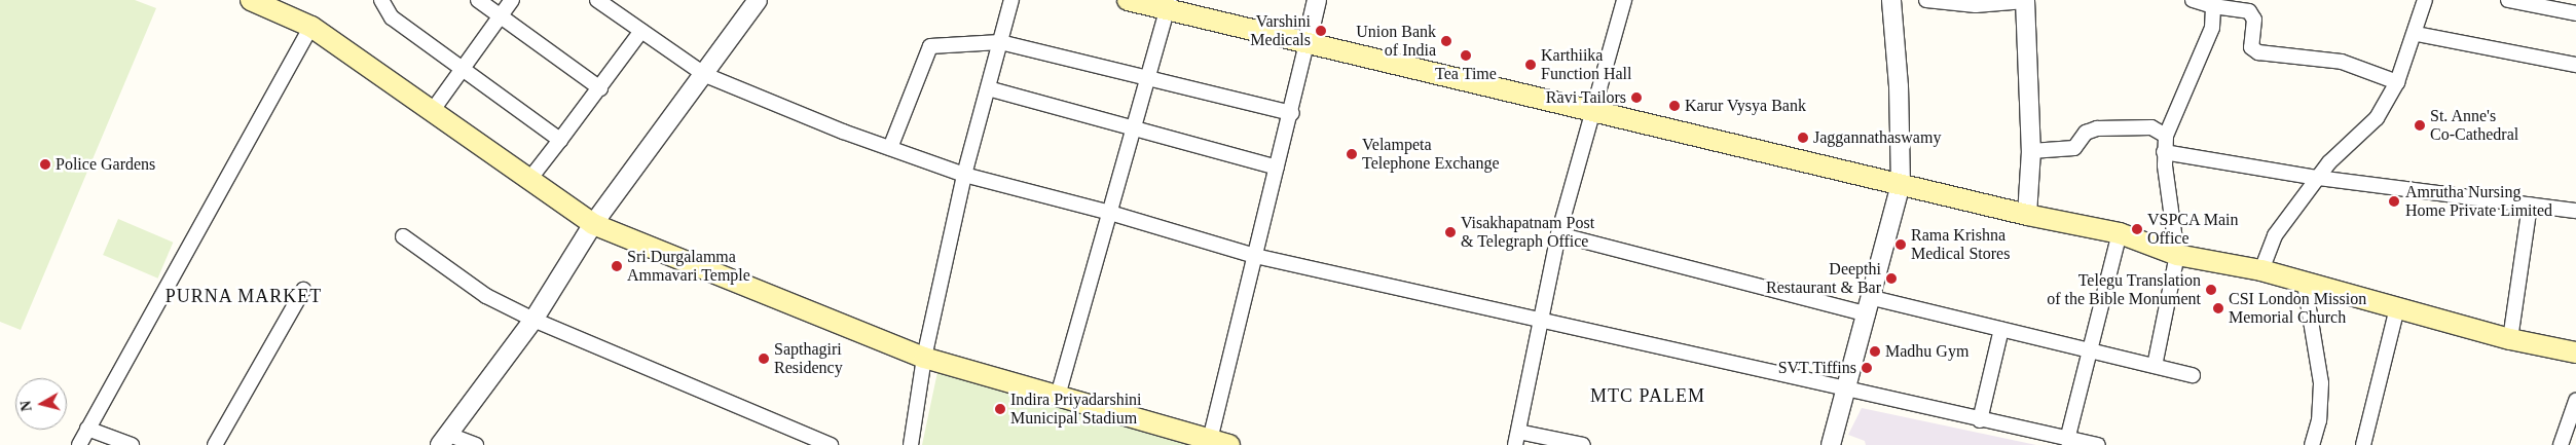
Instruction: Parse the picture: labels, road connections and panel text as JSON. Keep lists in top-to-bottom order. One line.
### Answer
{"districts":["PURNA MARKET","MTC PALEM"],"places":["Varshini Medicals","Union Bank of India","Tea Time","Karthiika Function Hall","Ravi Tailors","Karur Vysya Bank","St. Anne's Co-Cathedral","Jaggannathaswamy","Velampeta Telephone Exchange","Police Gardens","Amrutha Nursing Home Private Limited","VSPCA Main Office","Visakhapatnam Post & Telegraph Office","Rama Krishna Medical Stores","Sri Durgalamma Ammavari Temple","Deepthi Restaurant & Bar","Telegu Translation of the Bible Monument","CSI London Mission Memorial Church","Madhu Gym","Sapthagiri Residency","SVT Tiffins","Indira Priyadarshini Municipal Stadium"],"north":"left"}
